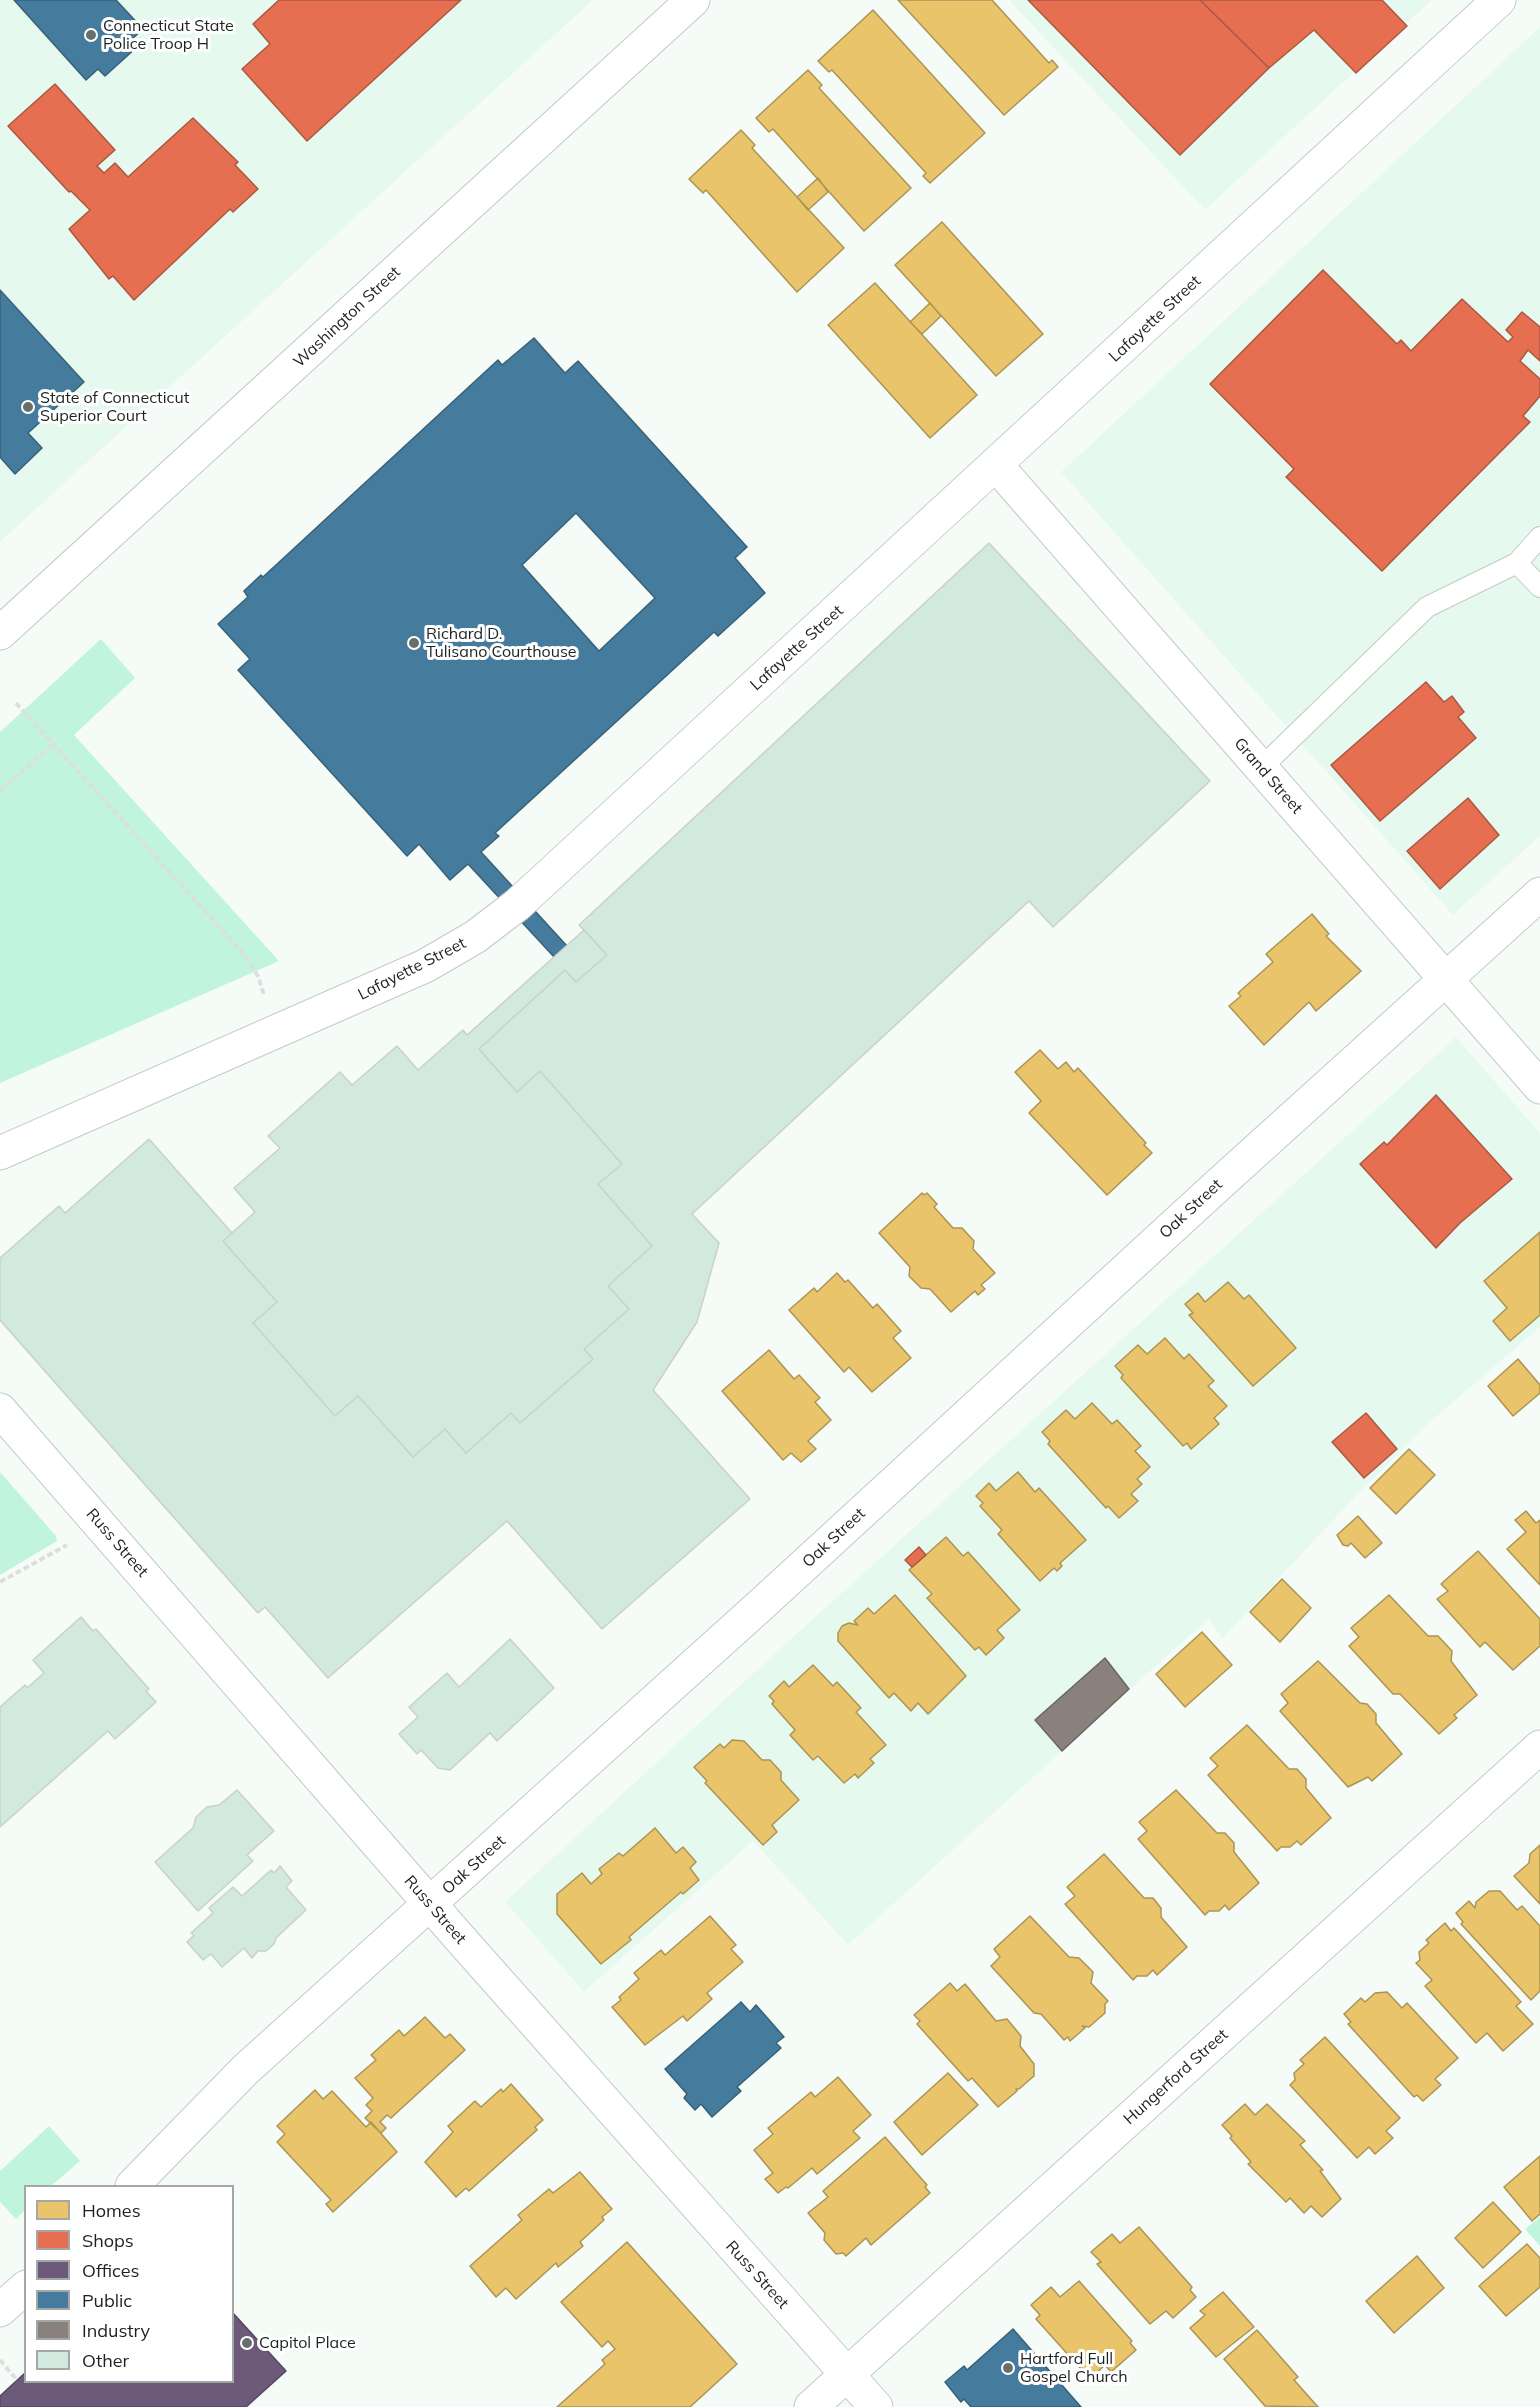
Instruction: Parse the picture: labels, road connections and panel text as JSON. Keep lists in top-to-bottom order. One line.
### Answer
{"streets":{"street":["Washington Street","Lafayette Street","Grand Street","Oak Street","Russ Street","Hungerford Street"]},"crossings":[["Lafayette Street","Grand Street"],["Grand Street","Oak Street"],["Oak Street","Russ Street"],["Russ Street","Hungerford Street"]],"places":["Connecticut State Police Troop H","State of Connecticut Superior Court","Richard D. Tulisano Courthouse","Capitol Place","Hartford Full Gospel Church"],"legend":["Homes","Shops","Offices","Public","Industry","Other"]}
